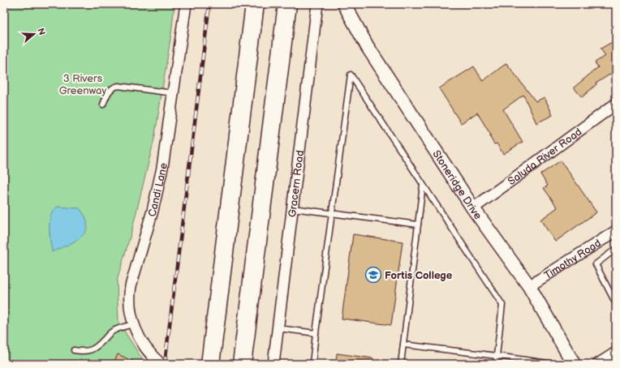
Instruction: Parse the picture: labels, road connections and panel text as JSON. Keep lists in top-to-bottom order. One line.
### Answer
{"streets":{"street":["Saluda River Road","Gracern Road","Stoneridge Drive","Candi Lane","Timothy Road"]},"crossings":[["Saluda River Road","Stoneridge Drive"],["Stoneridge Drive","Timothy Road"]],"parks":["3 Rivers Greenway"],"places":{"school or university":["Fortis College"]},"north":"right"}
